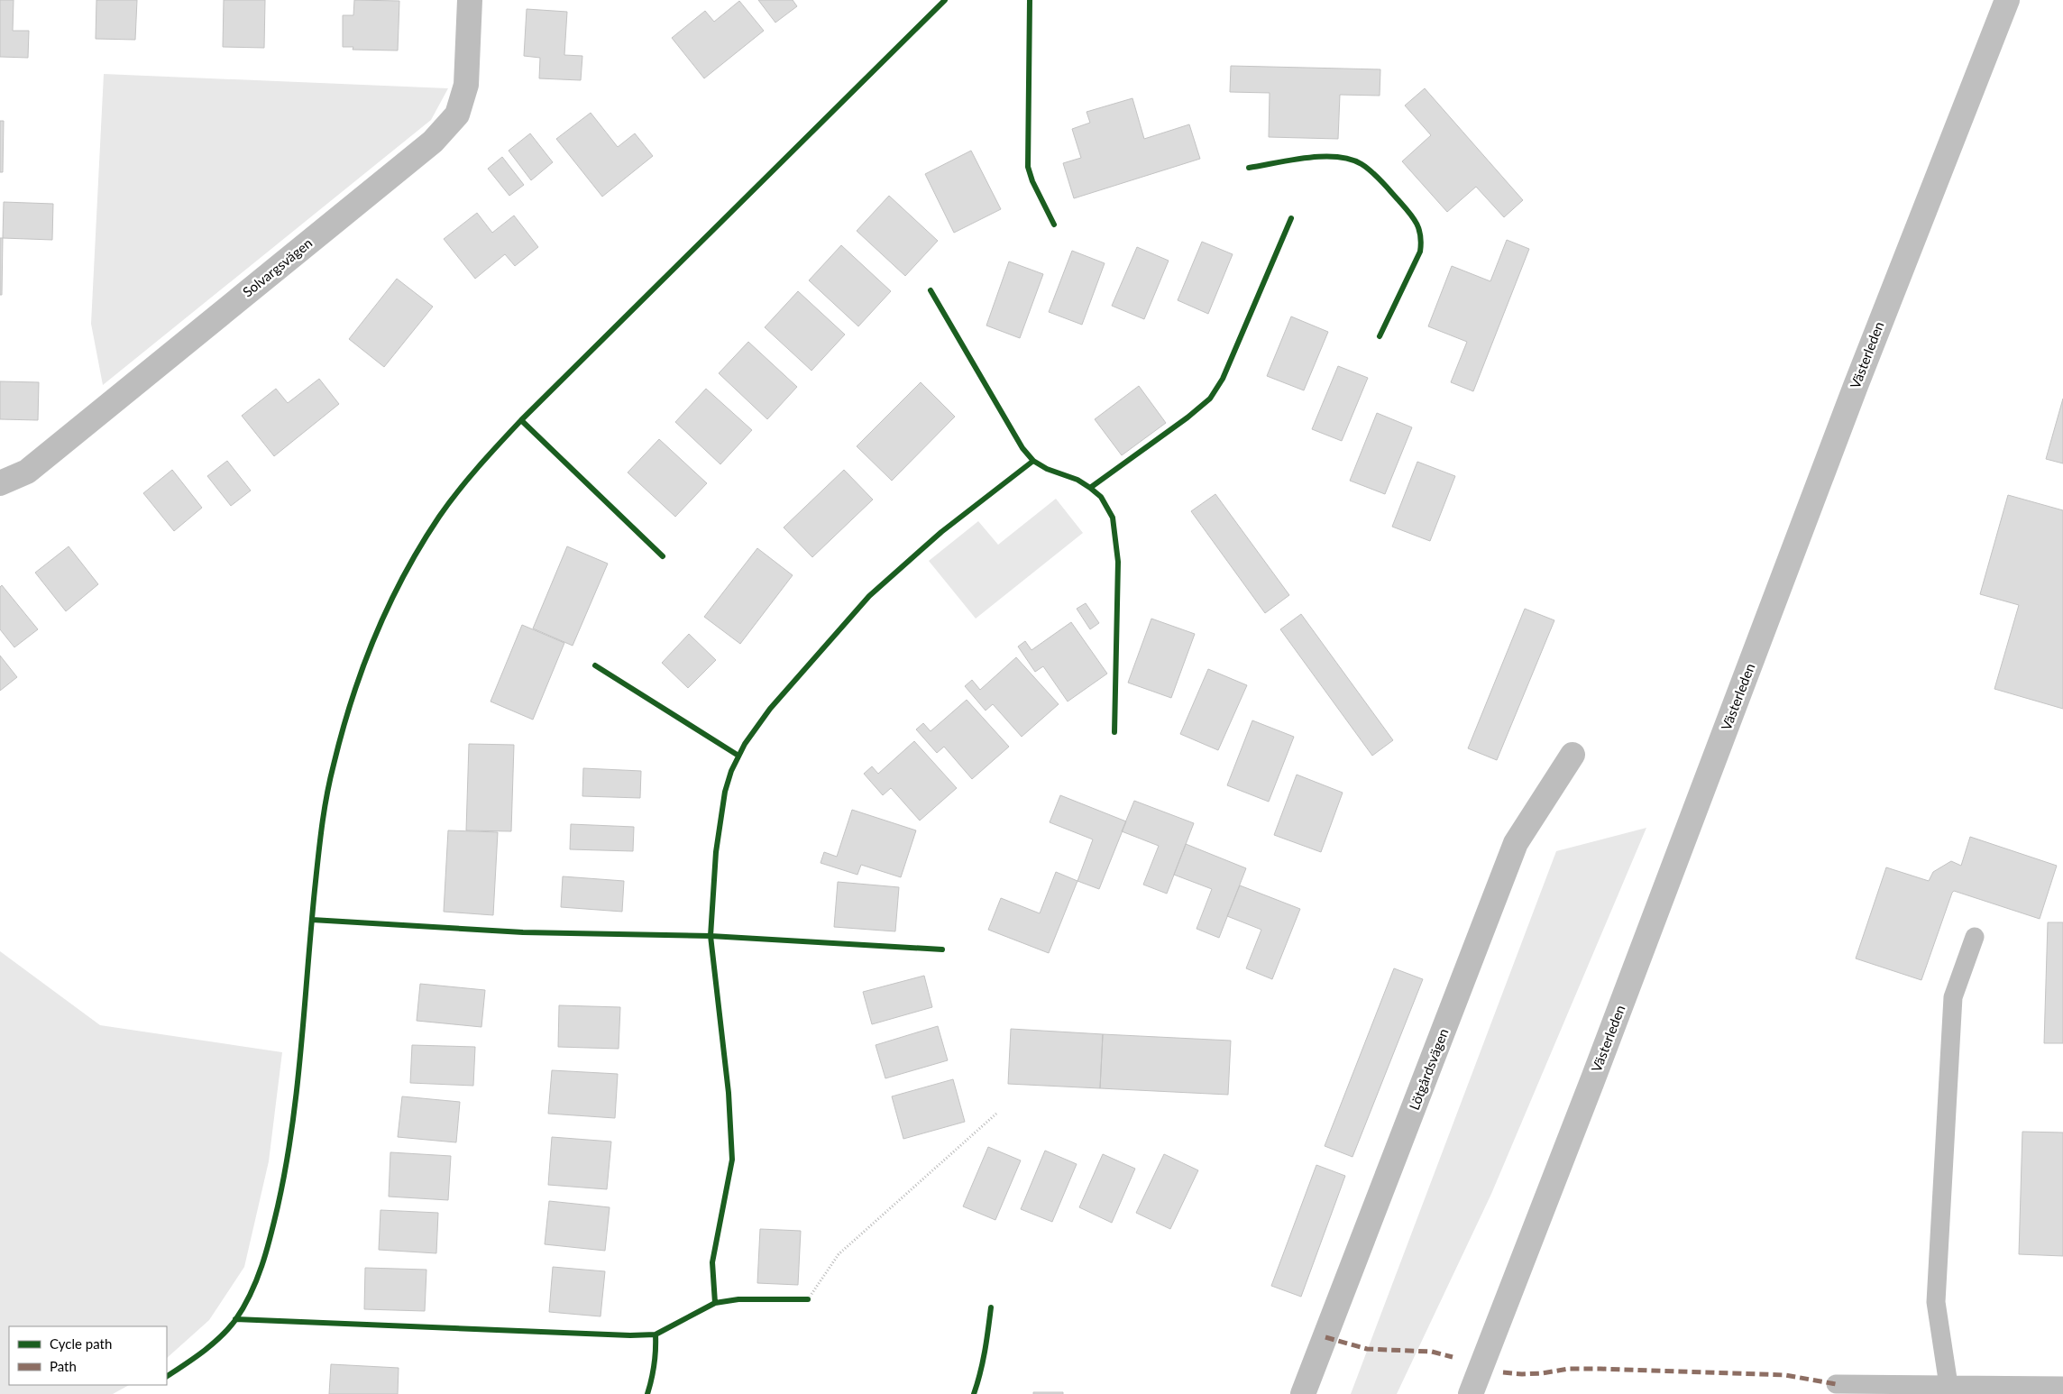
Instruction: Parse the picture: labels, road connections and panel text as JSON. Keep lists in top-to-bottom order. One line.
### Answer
{"streets":{"street":["Solvargsvägen","Västerleden","Lötgårdsvägen"]},"legend":["Cycle path","Path"]}
